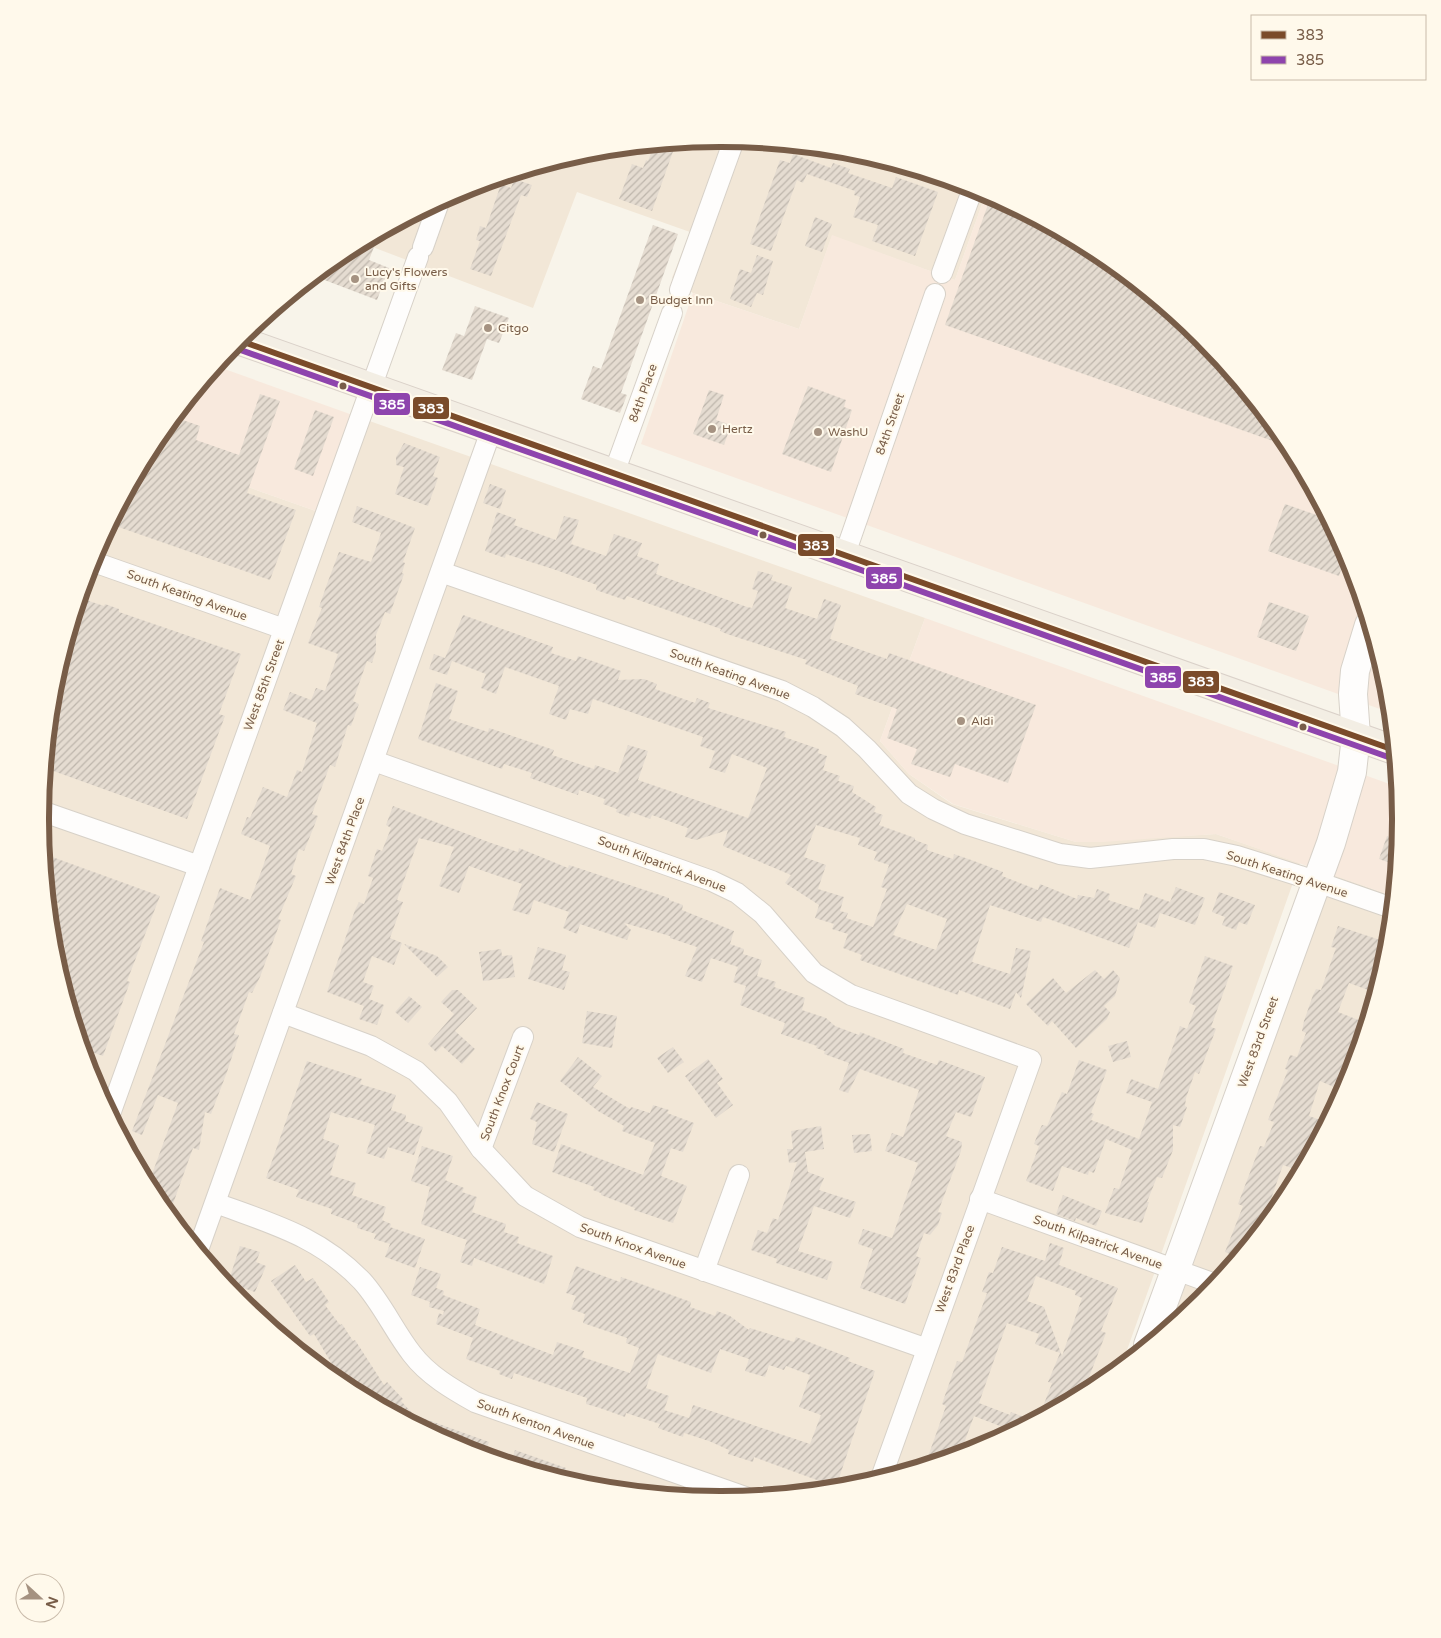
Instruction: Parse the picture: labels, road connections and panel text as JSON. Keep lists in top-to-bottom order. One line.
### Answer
{"streets":{"street":["84th Place","84th Street","South Keating Avenue","West 85th Street","West 84th Place","South Kilpatrick Avenue","West 83rd Street","South Knox Court","South Knox Avenue","West 83rd Place","South Kenton Avenue"]},"crossings":[["South Keating Avenue","West 85th Street"],["South Keating Avenue","West 84th Place"],["South Keating Avenue","West 83rd Street"],["West 84th Place","South Kilpatrick Avenue"],["West 84th Place","South Knox Avenue"],["West 84th Place","South Kenton Avenue"],["South Kilpatrick Avenue","West 83rd Street"],["South Kilpatrick Avenue","West 83rd Place"],["South Knox Court","South Knox Avenue"],["South Knox Avenue","West 83rd Place"]],"places":["Lucy's Flowers and Gifts","Budget Inn","Citgo","Hertz","WashU","Aldi"],"lines":["transit line 383","transit line 385"],"legend":["383","385"],"north":"right"}
